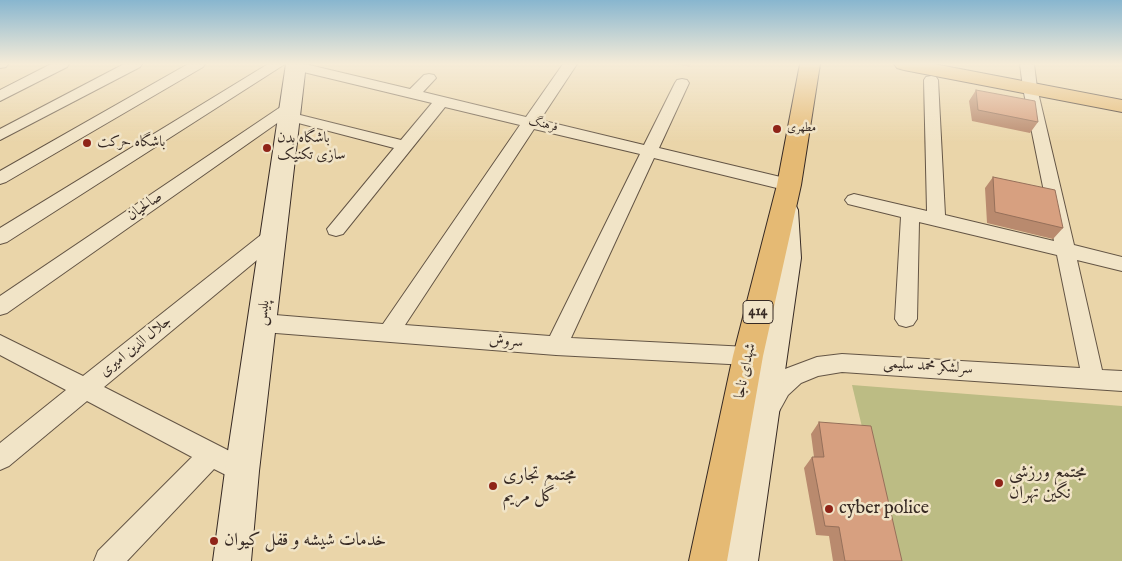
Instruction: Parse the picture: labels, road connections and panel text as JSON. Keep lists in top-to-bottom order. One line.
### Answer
{"streets":{"main road":["414","پلیس","شهدای ناجا"],"street":["فرهنگ","صالحیان","سروش","جلال الدین امیری","سرلشکر محمد سلیمی"]},"crossings":[["فرهنگ","شهدای ناجا"],["صالحیان","پلیس"],["پلیس","سروش"],["پلیس","جلال الدین امیری"],["سروش","شهدای ناجا"]],"places":["مطهری","باشگاه حرکت","باشگاه بدن سازی تکنیک","مجتمع ورزشی نگین تهران","مجتمع تجاری گل مریم","cyber police","خدمات شیشه و قفل کیوان"]}
